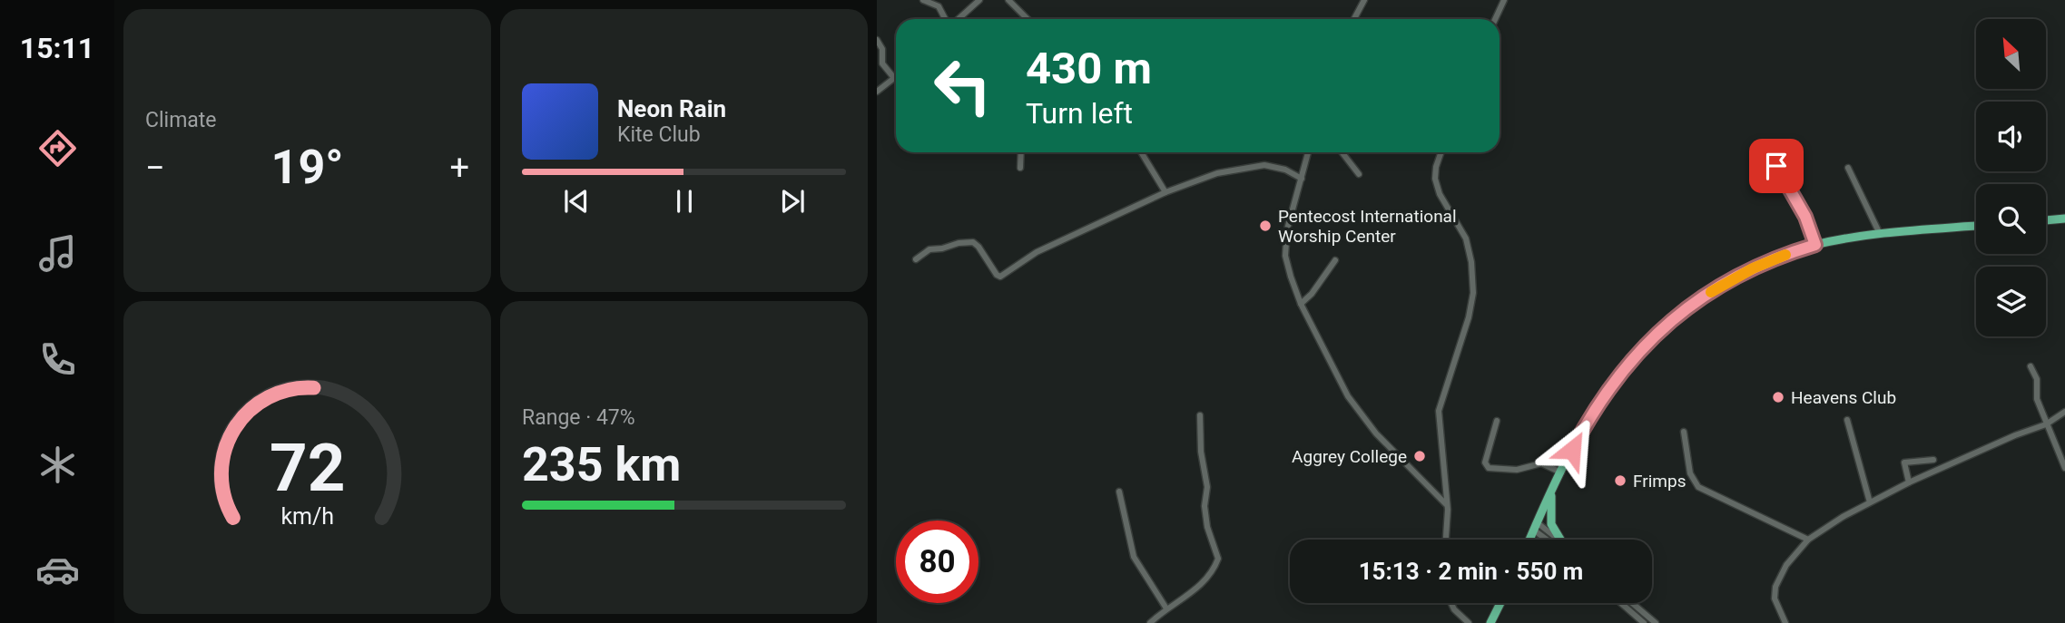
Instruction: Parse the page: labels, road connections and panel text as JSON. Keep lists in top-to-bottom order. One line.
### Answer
{"places":["Pentecost International Worship Center","Heavens Club","Aggrey College","Frimps"],"north":"top left","page":{"tabs":"15:11","tile":["Climate",["Range · 47%","235 km"]],"turn":["430 m","Turn left"],"song":["Neon Rain","Kite Club"],"heat":["−","19°","+"],"limit":"80","trip":"15:13 · 2 min · 550 m","gauge":["72","km/h"]}}
